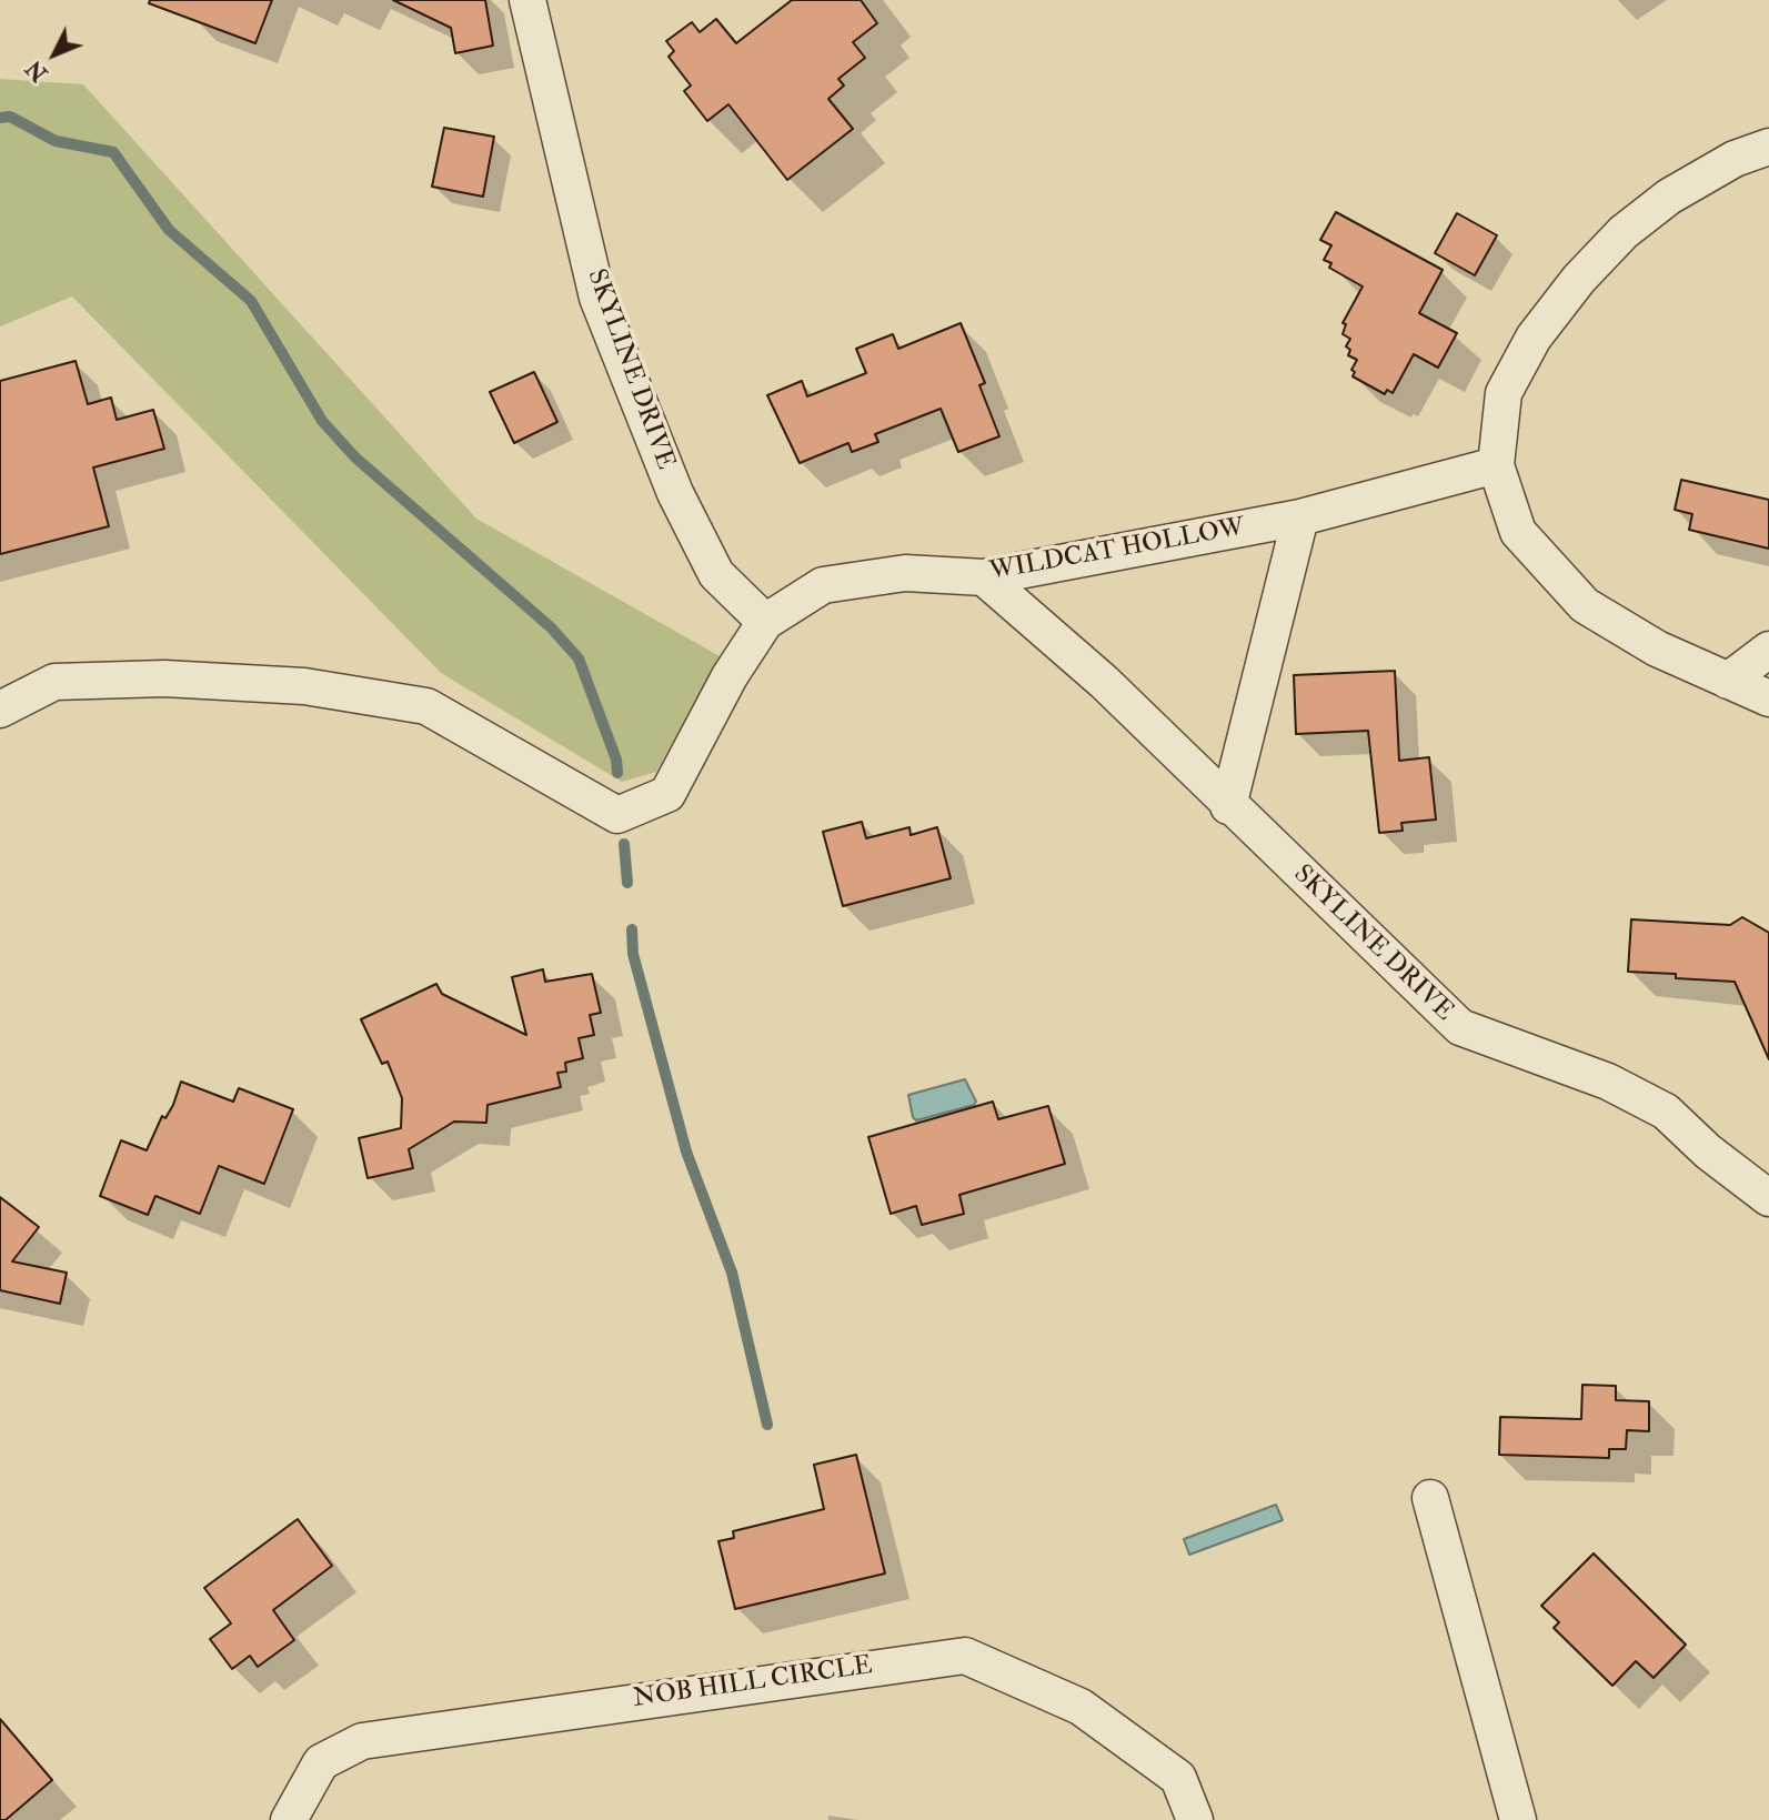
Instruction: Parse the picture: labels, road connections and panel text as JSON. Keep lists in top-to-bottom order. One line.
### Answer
{"streets":{"street":["SKYLINE DRIVE","WILDCAT HOLLOW","NOB HILL CIRCLE"]},"crossings":[["SKYLINE DRIVE","WILDCAT HOLLOW"]],"north":"bottom left"}
